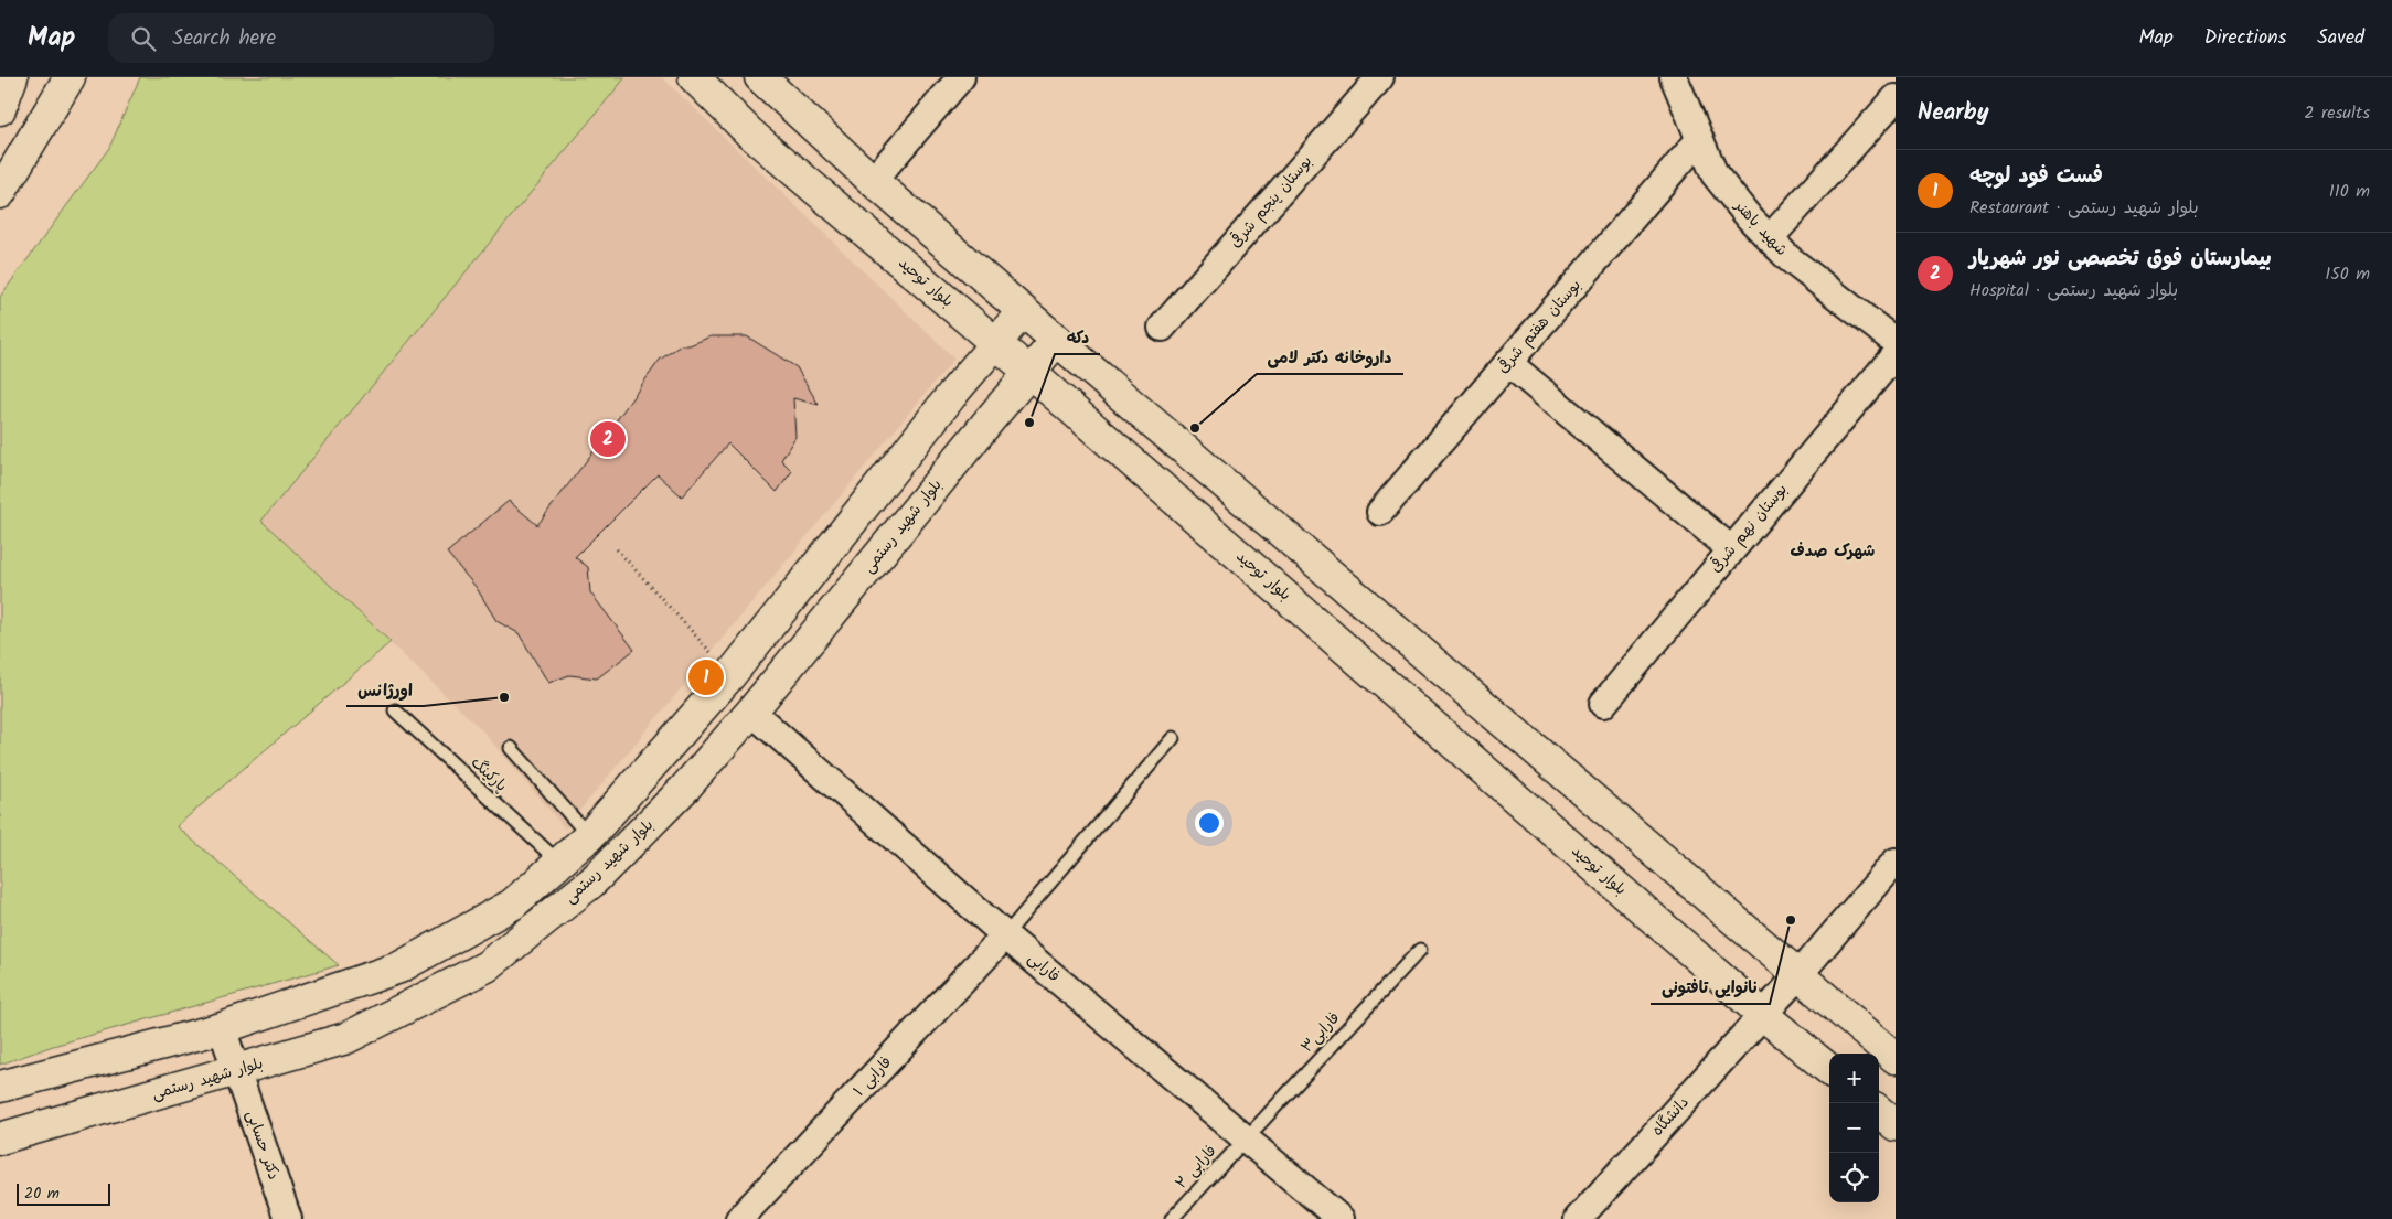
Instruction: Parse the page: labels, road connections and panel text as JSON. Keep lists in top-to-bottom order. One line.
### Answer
{"streets":{"main road":["بلوار توحید","بلوار شهید رستمی"],"street":["بوستان پنجم شرقی","شهید باهنر","بوستان هفتم شرقی","بوستان نهم شرقی","فارابی","فارابی ۱","دانشگاه","دکتر حسابی"],"lane":["پارکینگ","فارابی۳","فارابی ۲"]},"crossings":[["شهید باهنر","بوستان هفتم شرقی"],["بلوار توحید","بلوار شهید رستمی"],["بلوار توحید","دانشگاه"],["بلوار شهید رستمی","فارابی"],["بلوار شهید رستمی","دکتر حسابی"],["فارابی","فارابی۳"],["فارابی","فارابی ۱"],["فارابی","فارابی ۲"],["فارابی۳","فارابی ۲"]],"districts":["شهرک صدف"],"places":["دکه","داروخانه دکتر لامی","اورژانس","نانوایی تافتونی"],"scale_bar":"20 m","page":{"header":"Map","search":"Search here","nav":["Map","Directions","Saved"],"heading":["Nearby","2 results"],"list":[{"mark":"1","name":"فست فود لوچه","note":"Restaurant · بلوار شهید رستمی","value":"110 m"},{"mark":"2","name":"بیمارستان فوق تخصصی نور شهریار","note":"Hospital · بلوار شهید رستمی","value":"150 m"}],"pins":["2","1"],"map_buttons":["+","−"],"scale":"20 m"}}
